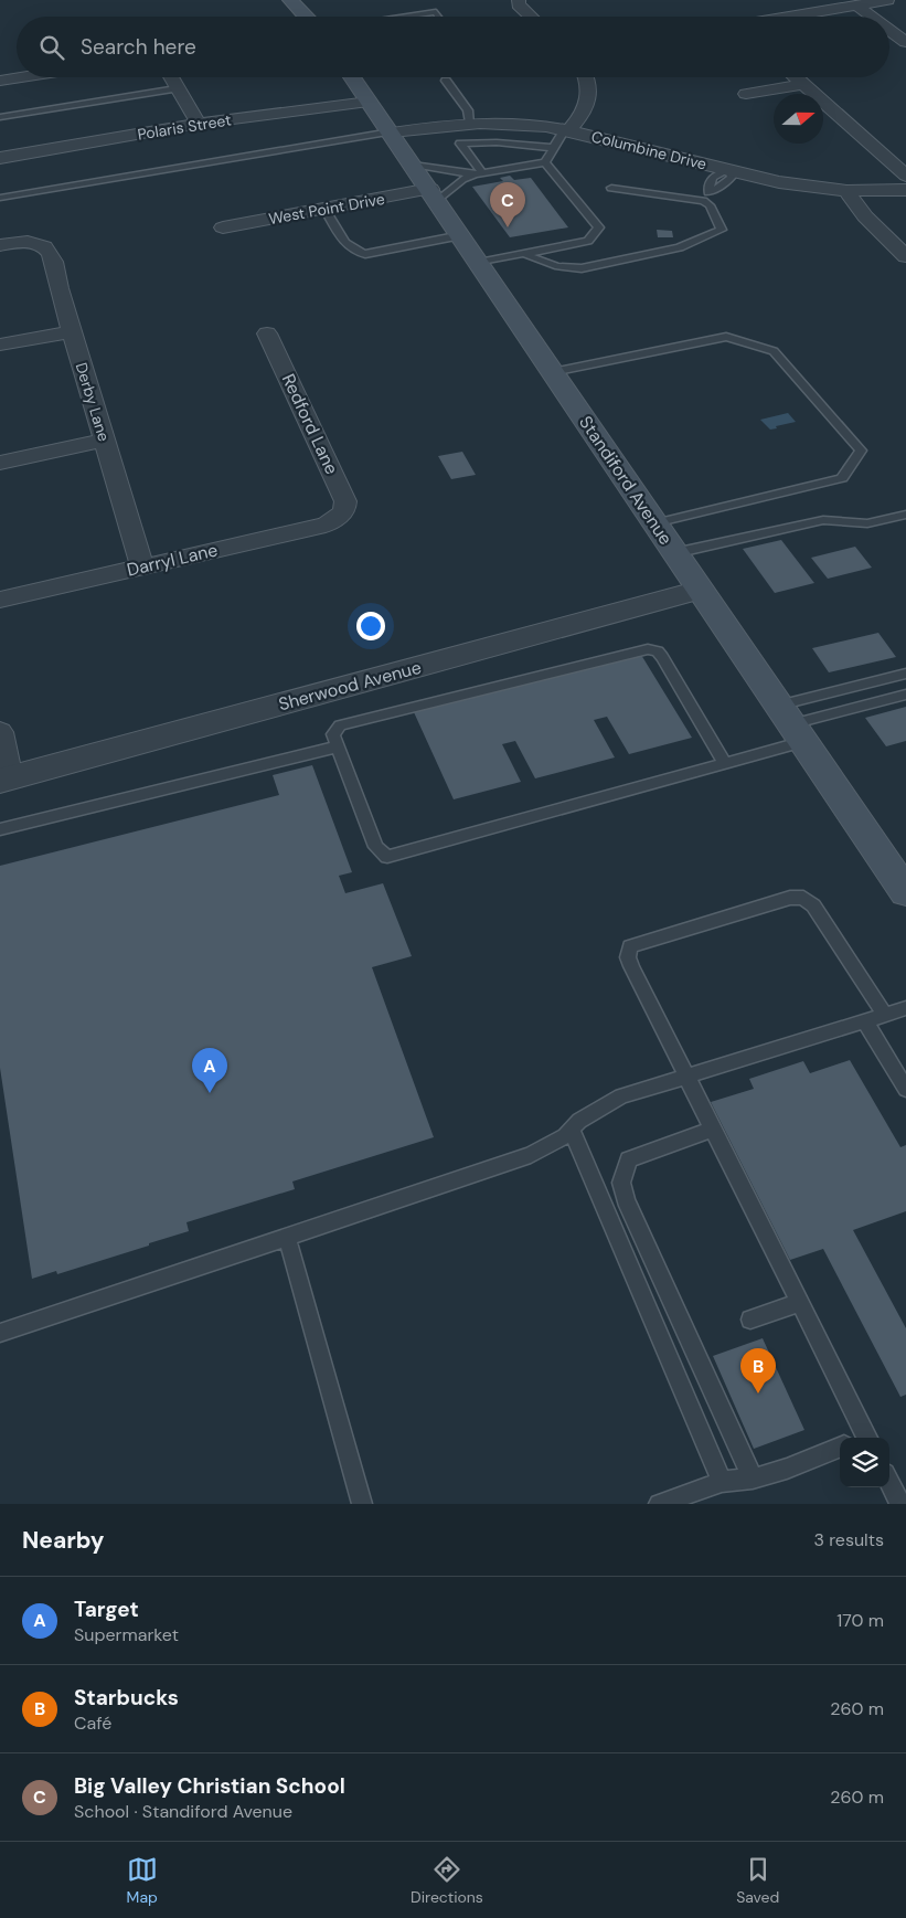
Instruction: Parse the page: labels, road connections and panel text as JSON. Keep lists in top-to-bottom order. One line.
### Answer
{"streets":{"main road":["Standiford Avenue"],"street":["Polaris Street","Columbine Drive","West Point Drive","Derby Lane","Redford Lane","Darryl Lane","Sherwood Avenue"]},"crossings":[["Polaris Street","Standiford Avenue"],["Columbine Drive","Standiford Avenue"],["West Point Drive","Standiford Avenue"],["Derby Lane","Darryl Lane"],["Redford Lane","Darryl Lane"],["Standiford Avenue","Sherwood Avenue"]],"north":"right","page":{"search":"Search here","pins":["C","A","B"],"heading":["Nearby","3 results"],"list":[{"mark":"A","name":"Target","note":"Supermarket","value":"170 m"},{"mark":"B","name":"Starbucks","note":"Café","value":"260 m"},{"mark":"C","name":"Big Valley Christian School","note":"School · Standiford Avenue","value":"260 m"}],"nav":["Map","Directions","Saved"]}}
